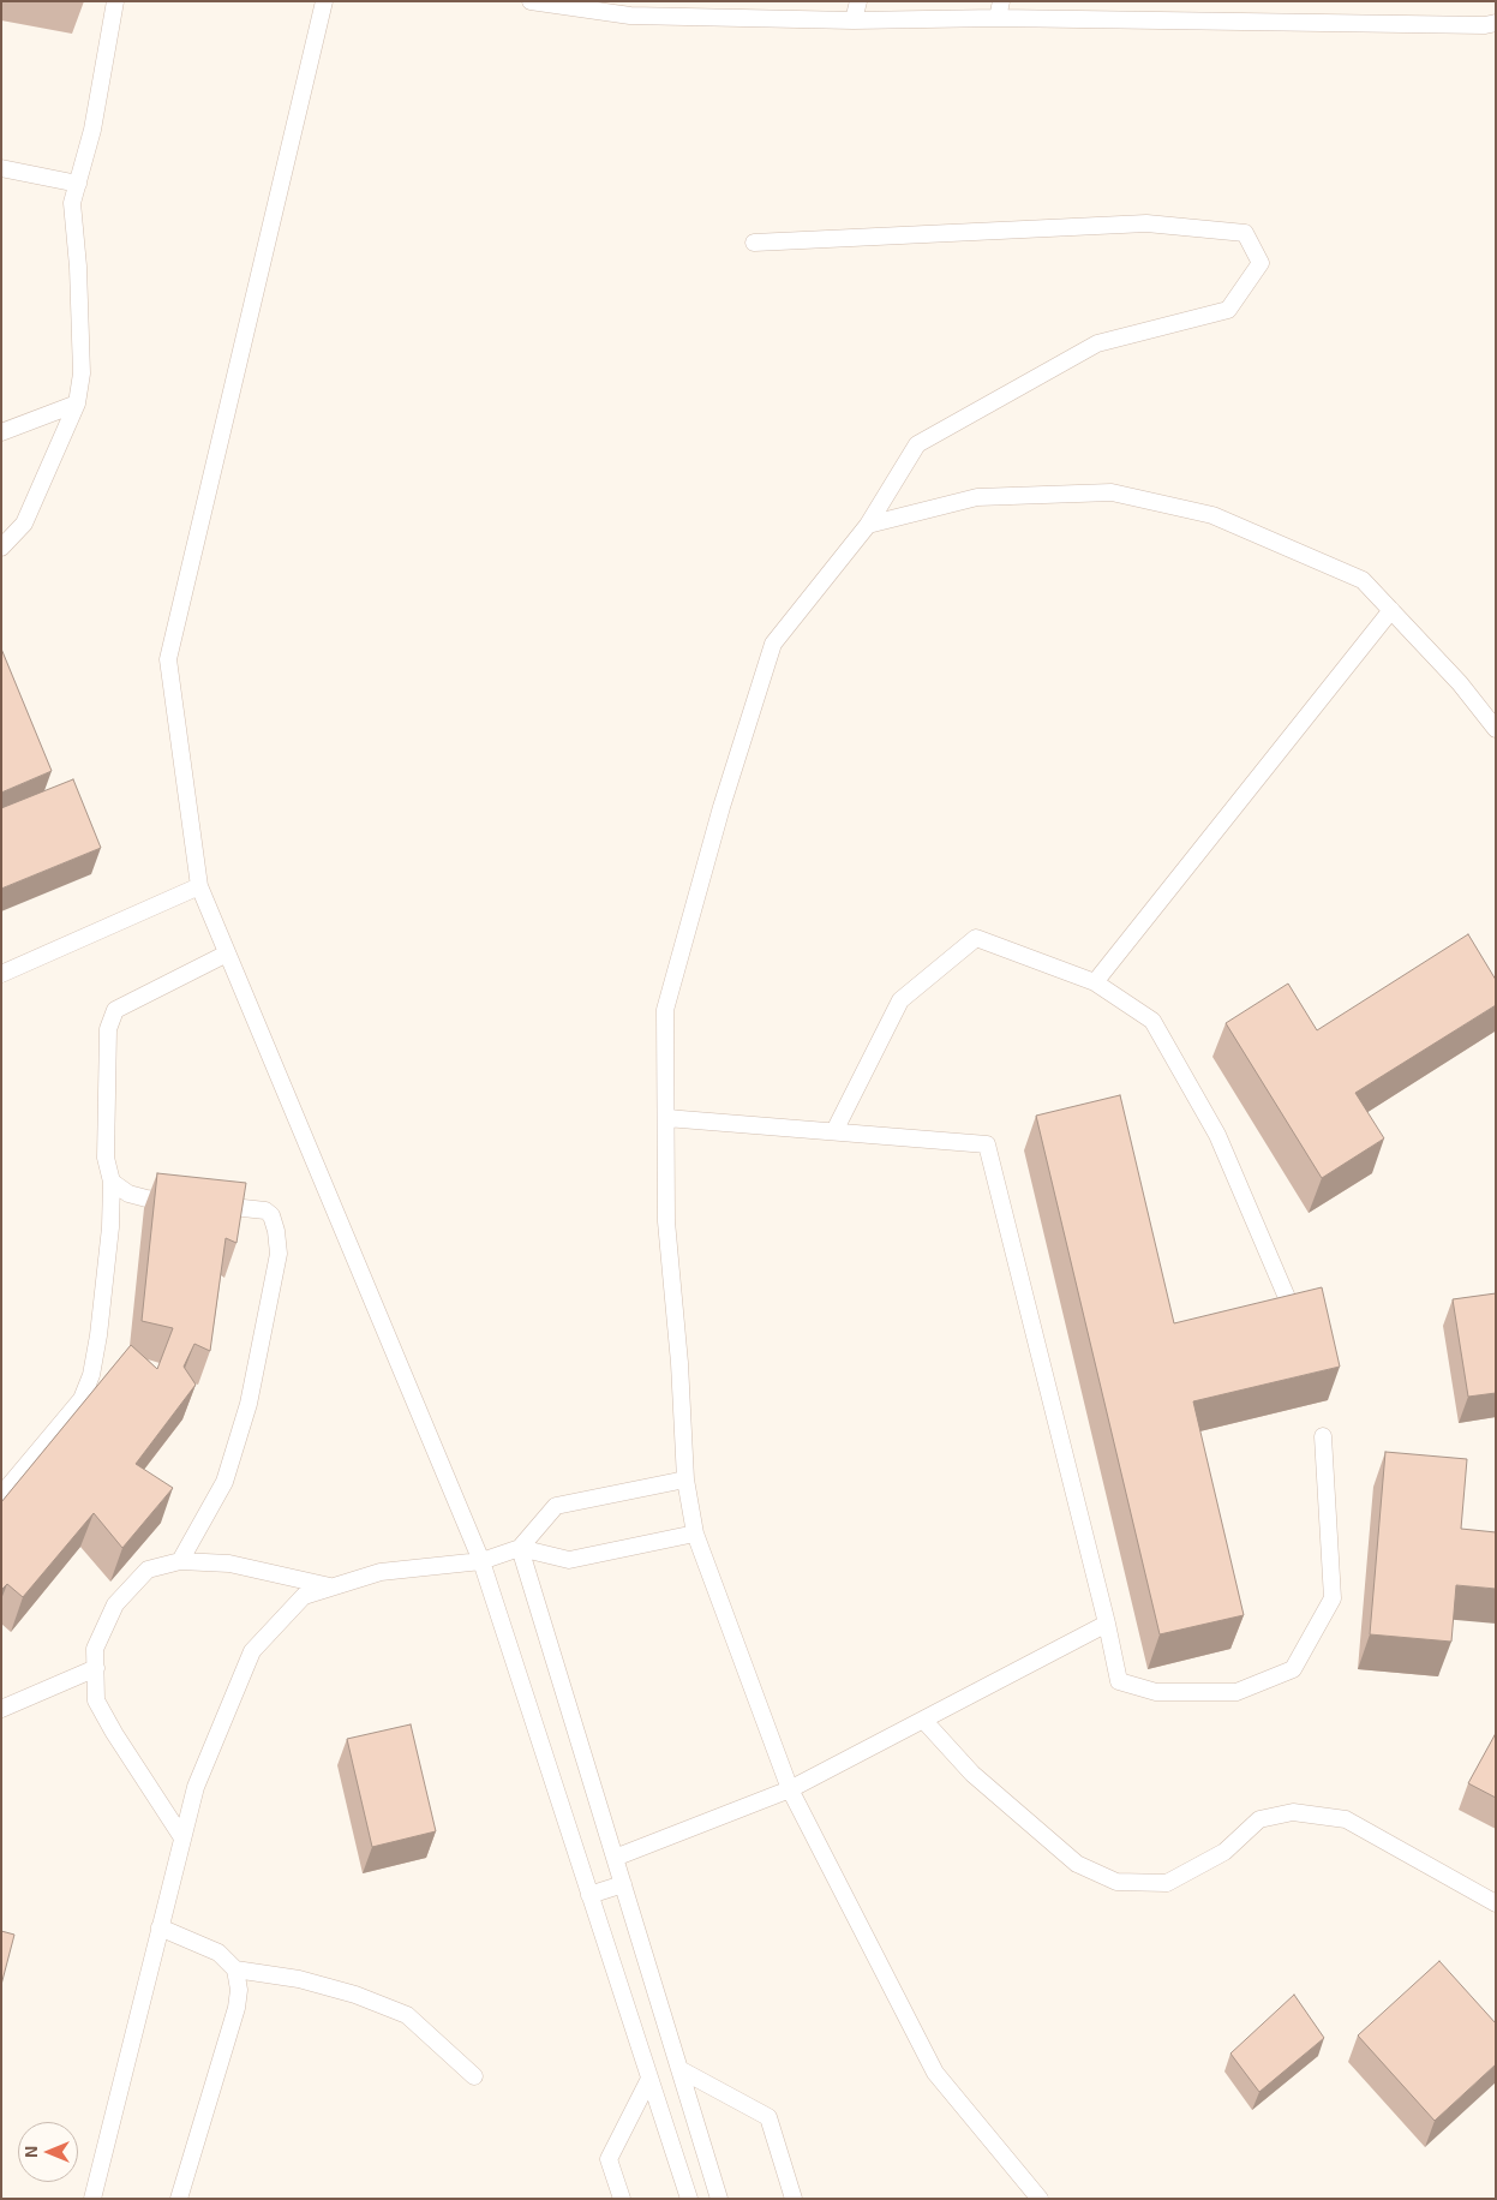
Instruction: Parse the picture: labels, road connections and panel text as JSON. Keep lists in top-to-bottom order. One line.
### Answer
{"north":"left"}
